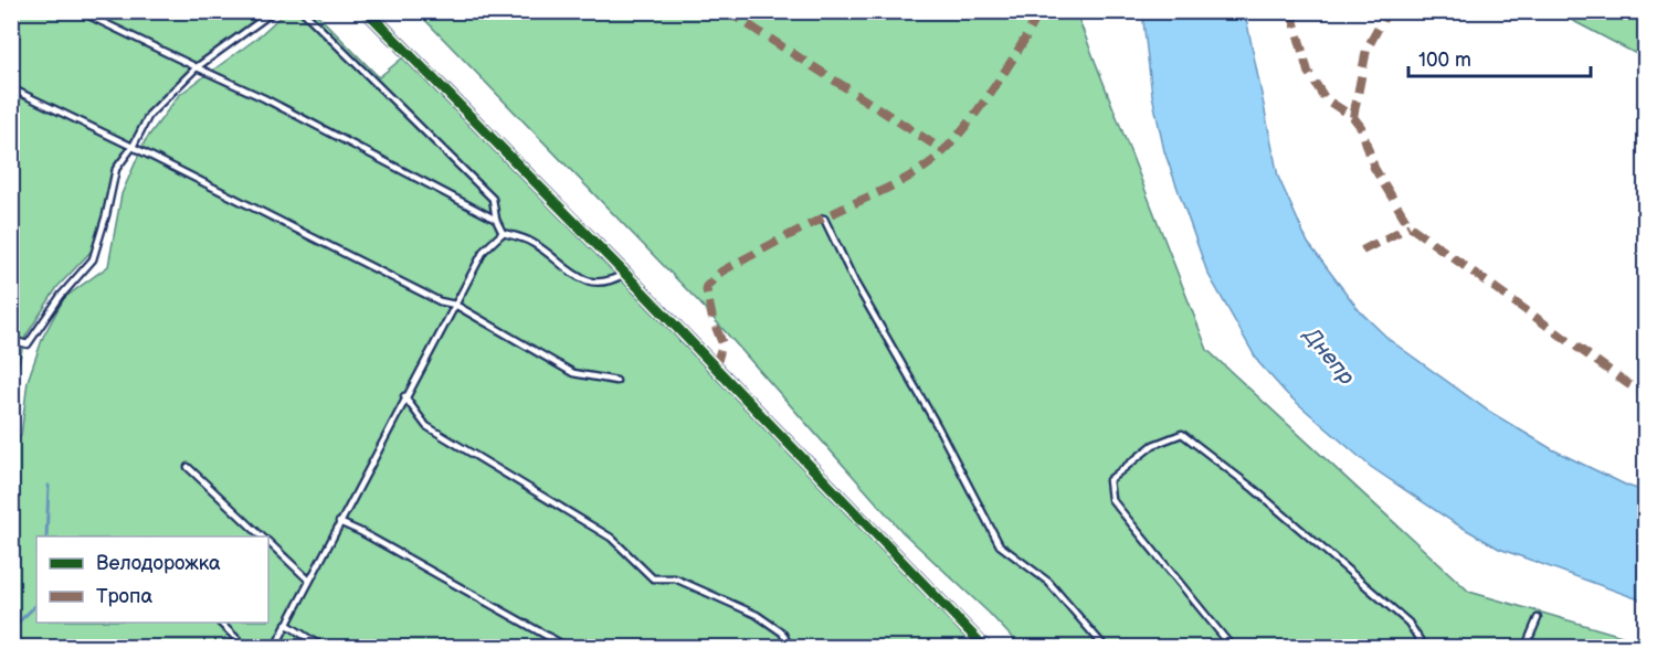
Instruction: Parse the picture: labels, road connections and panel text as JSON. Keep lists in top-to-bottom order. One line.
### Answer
{"water":["Днепр"],"legend":["Велодорожка","Тропа"],"scale_bar":"100 m"}
